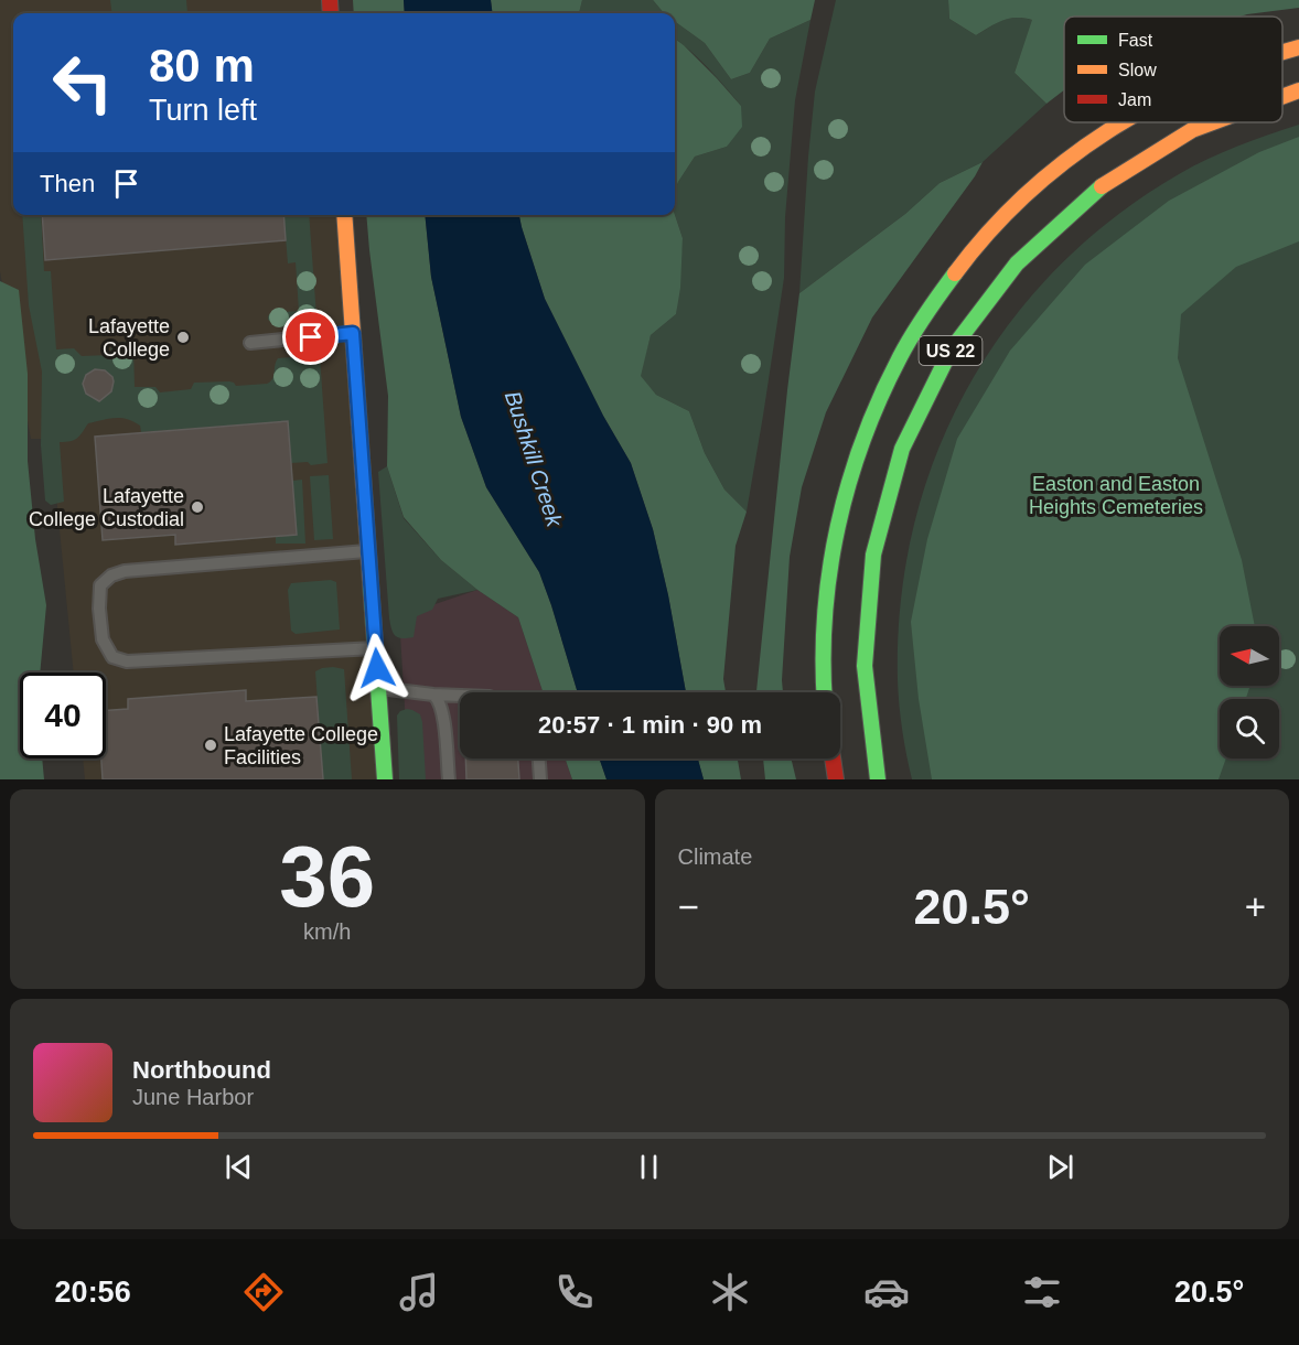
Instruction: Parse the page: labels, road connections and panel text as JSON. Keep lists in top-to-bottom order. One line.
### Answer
{"streets":{"main road":["US 22"]},"water":["Bushkill Creek"],"parks":["Easton and Easton Heights Cemeteries"],"places":["Lafayette College","Lafayette College Custodial","Lafayette College Facilities"],"legend":["Fast","Slow","Jam"],"north":"left","page":{"turn":["80 m","Turn left"],"then":"Then","limit":"40","trip":"20:57 · 1 min · 90 m","tile":[["36","km/h"],"Climate"],"heat":["−","20.5°","+"],"song":["Northbound","June Harbor"],"tabs":["20:56","20.5°"]}}
